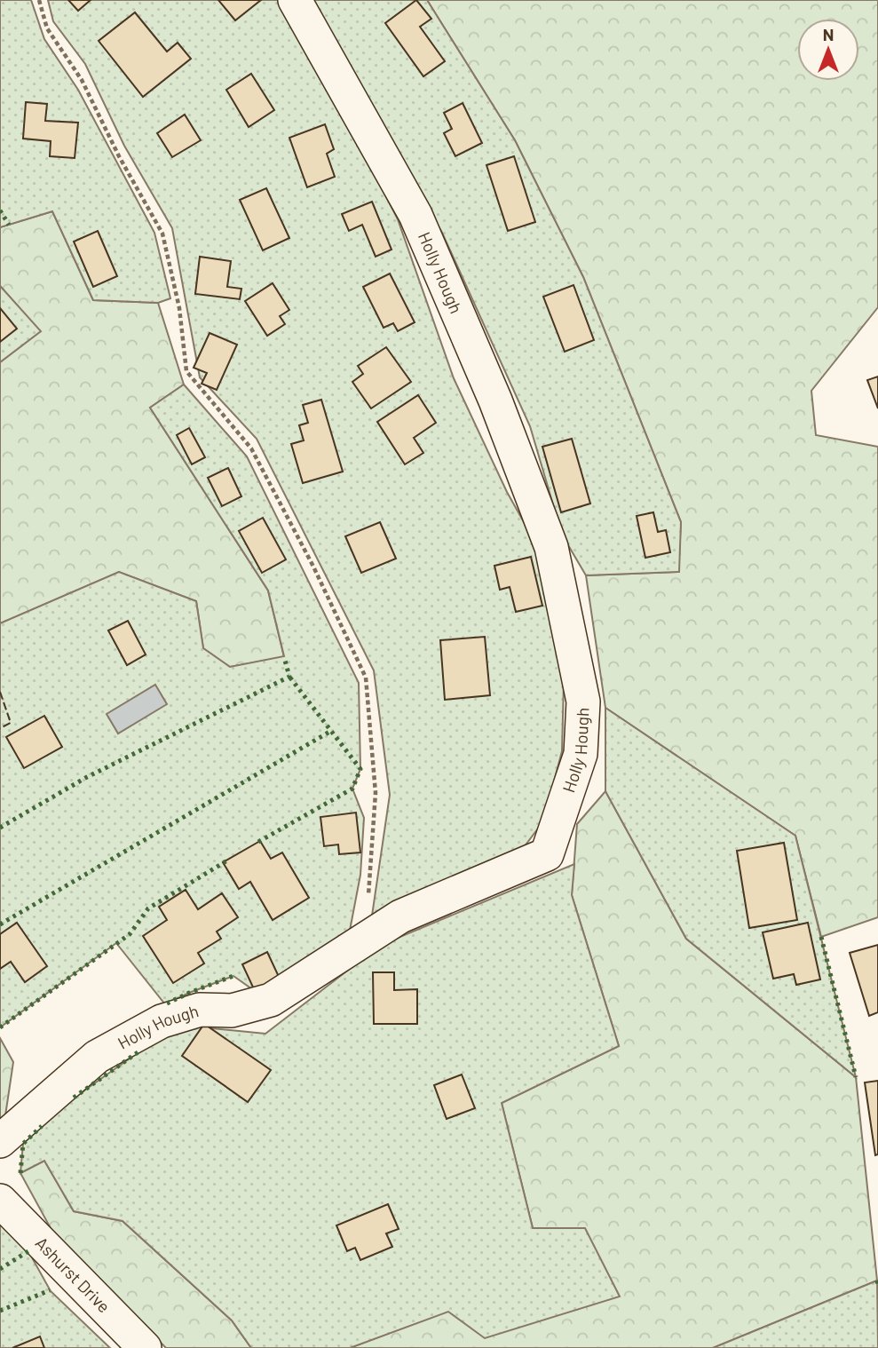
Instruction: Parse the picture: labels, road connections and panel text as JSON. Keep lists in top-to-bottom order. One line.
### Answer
{"streets":{"street":["Holly Hough","Ashurst Drive"]},"north":"top"}
